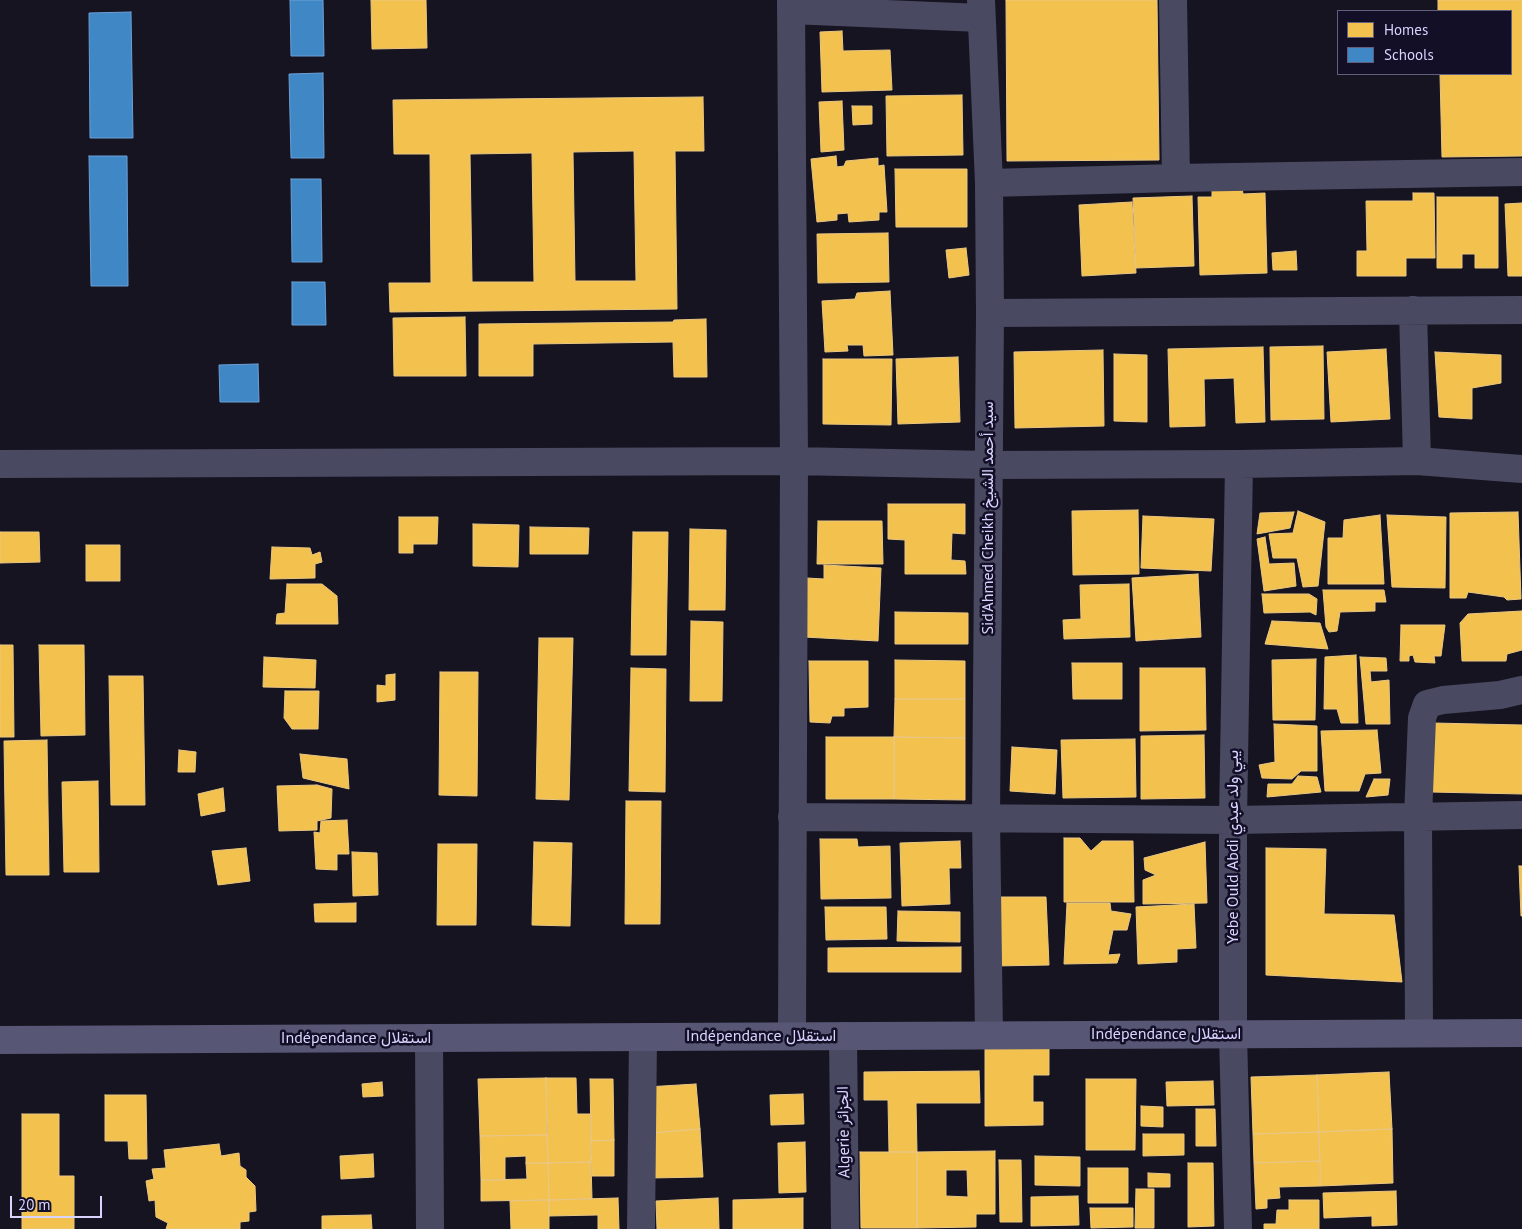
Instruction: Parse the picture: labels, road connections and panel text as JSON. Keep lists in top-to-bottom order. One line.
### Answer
{"streets":{"street":["Sid'Ahmed Cheikh سيد أحمد الشيخ","Yebe Ould Abdi يبي ولد عبدي","Indépendance استقلال","Algerie الجزائر"]},"crossings":[["Sid'Ahmed Cheikh سيد أحمد الشيخ","Indépendance استقلال"],["Yebe Ould Abdi يبي ولد عبدي","Indépendance استقلال"],["Indépendance استقلال","Algerie الجزائر"]],"legend":["Homes","Schools"],"scale_bar":"20 m"}
